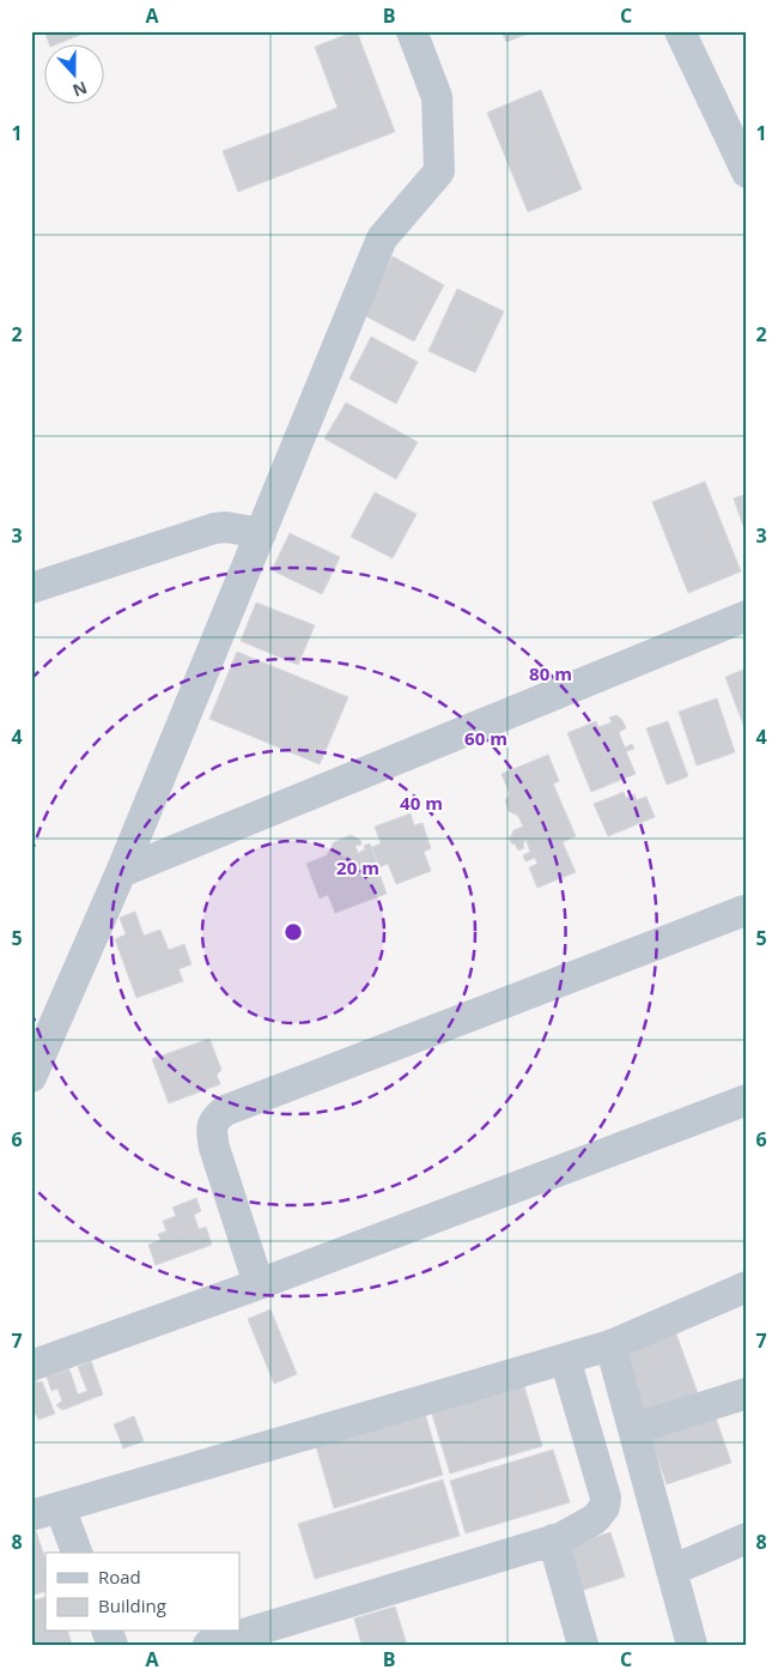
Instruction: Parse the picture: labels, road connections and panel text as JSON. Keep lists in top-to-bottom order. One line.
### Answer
{"legend":["Road","Building"],"north":"bottom","grid":{"columns":["A","B","C"],"rows":["1","2","3","4","5","6","7","8"]},"rings":["80 m","60 m","40 m","20 m"]}
